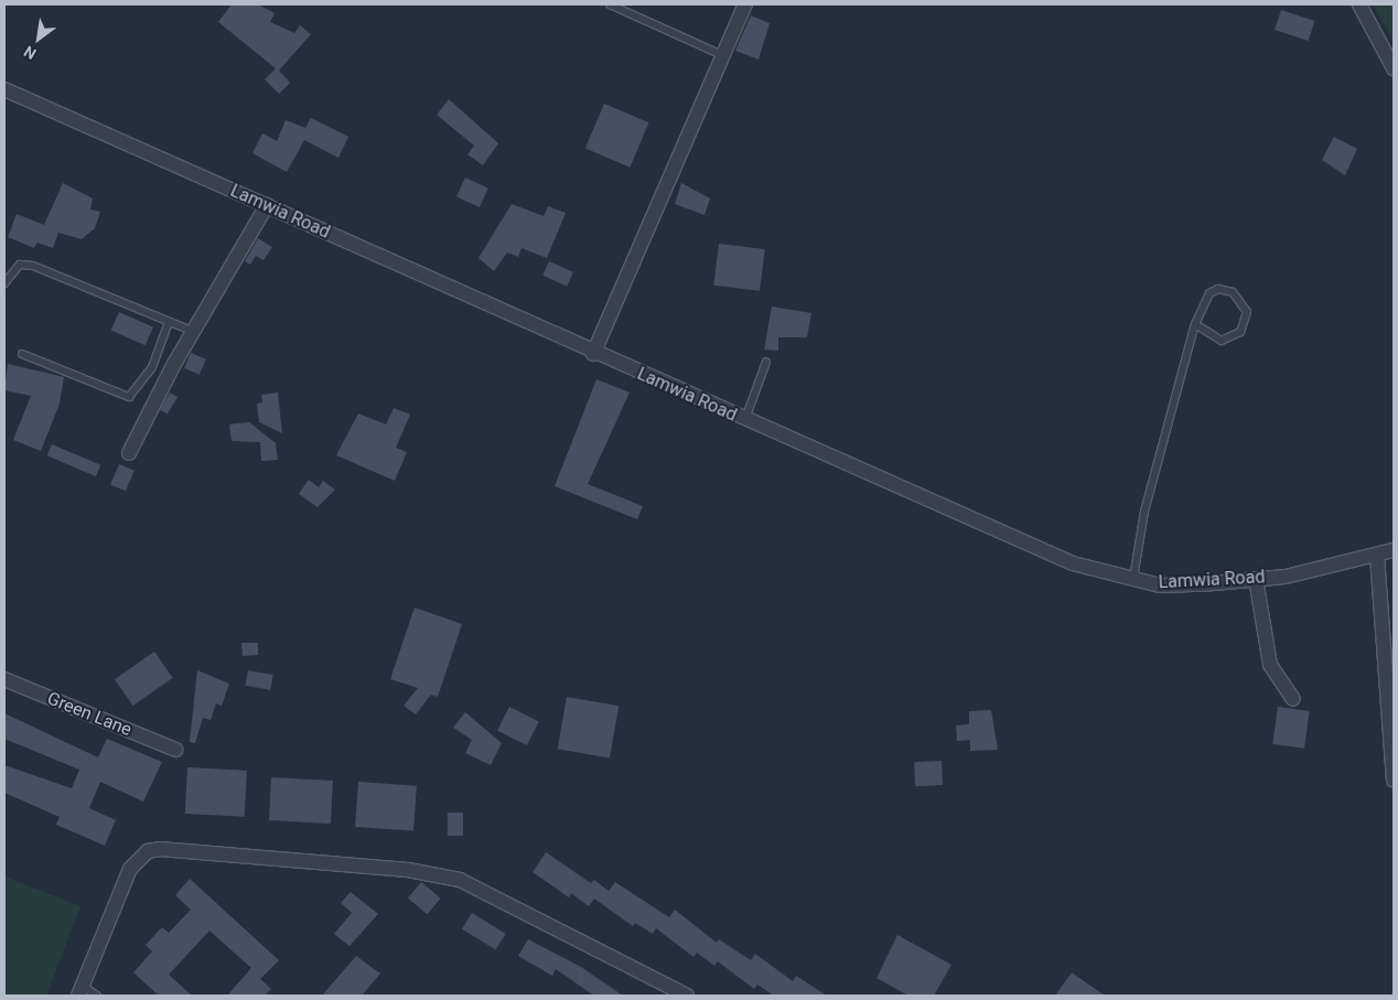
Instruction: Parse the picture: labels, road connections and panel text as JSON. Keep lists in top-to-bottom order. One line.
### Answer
{"streets":{"street":["Lamwia Road","Green Lane"]},"north":"bottom left"}
